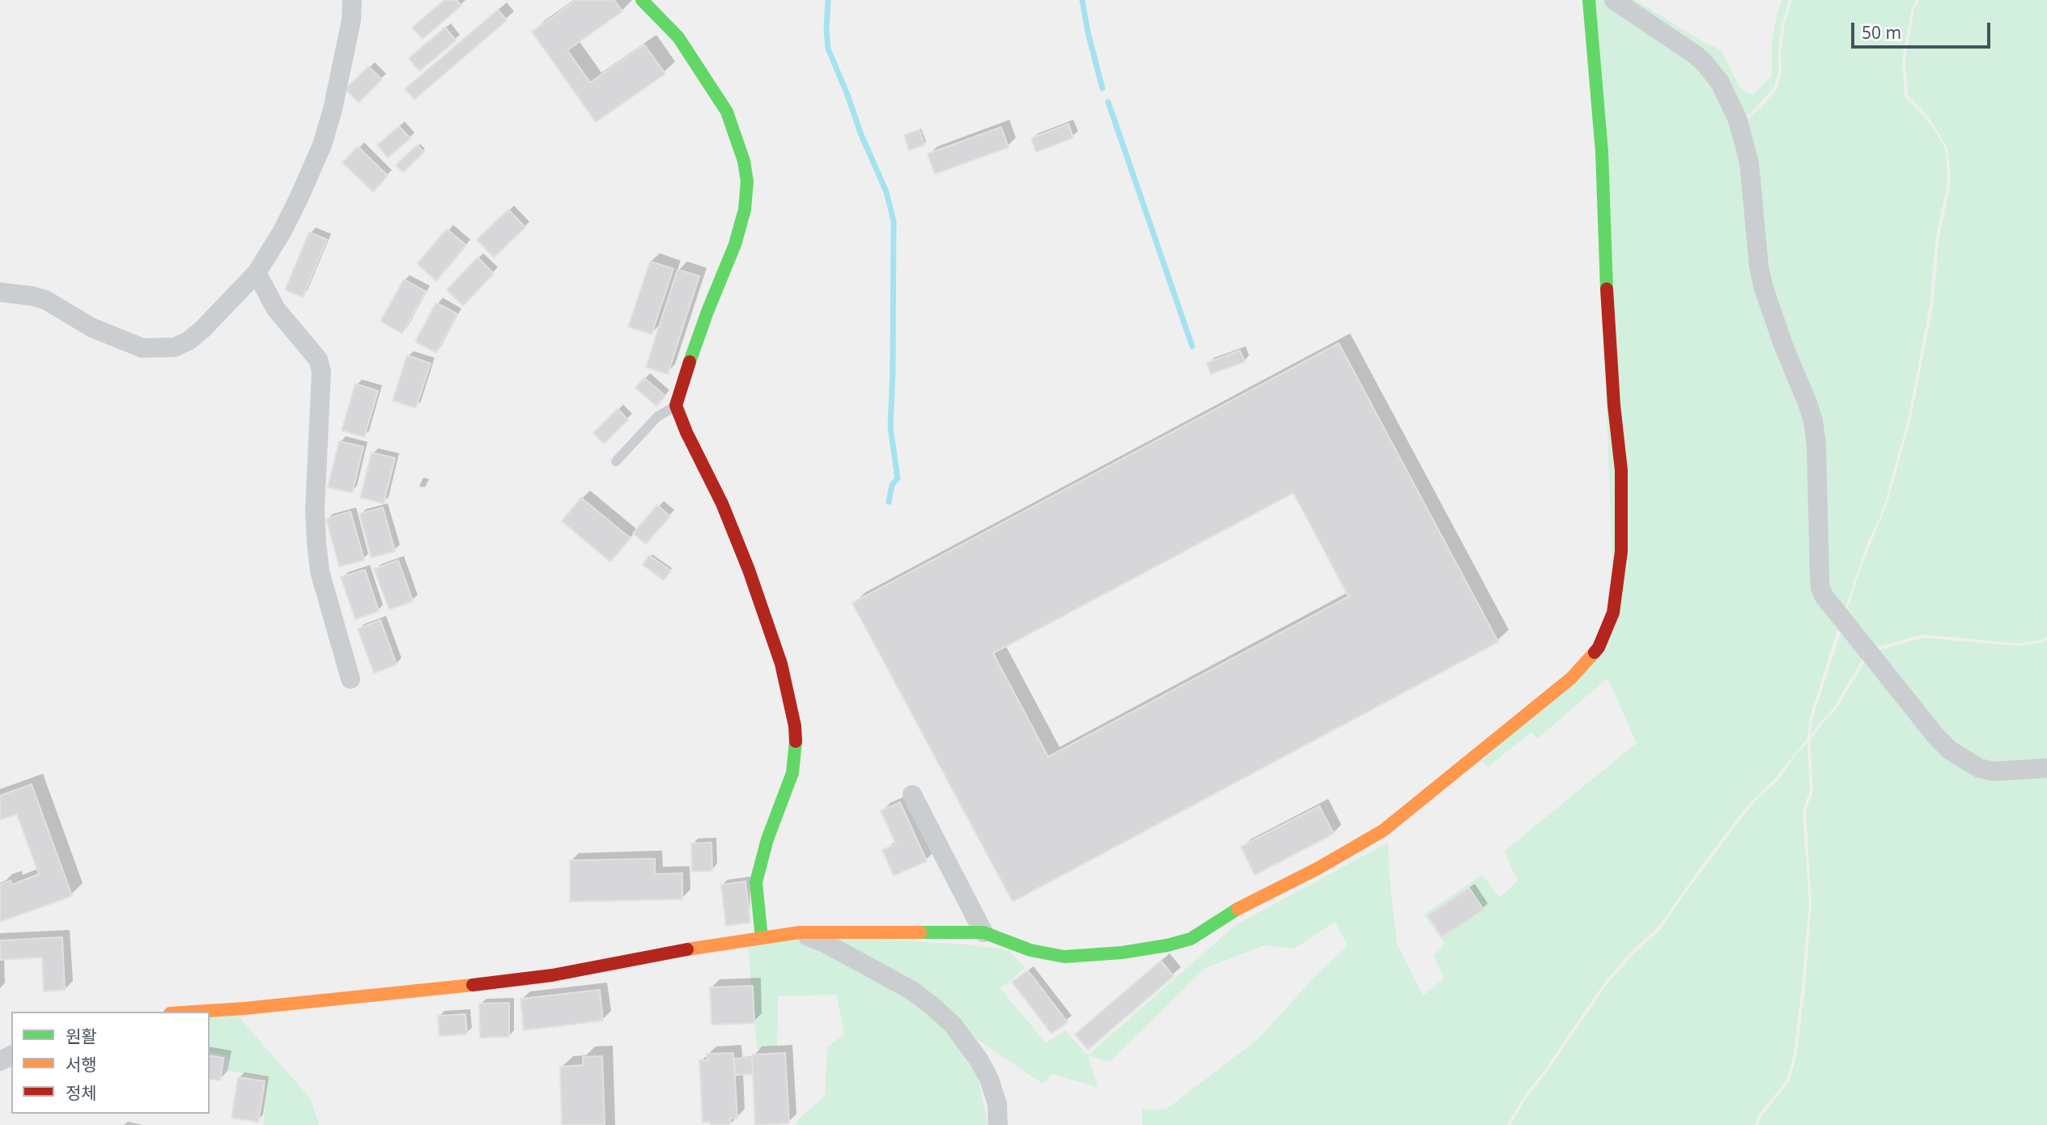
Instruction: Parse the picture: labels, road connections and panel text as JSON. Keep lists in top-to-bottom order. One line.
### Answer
{"legend":["원활","서행","정체"],"scale_bar":"50 m"}
